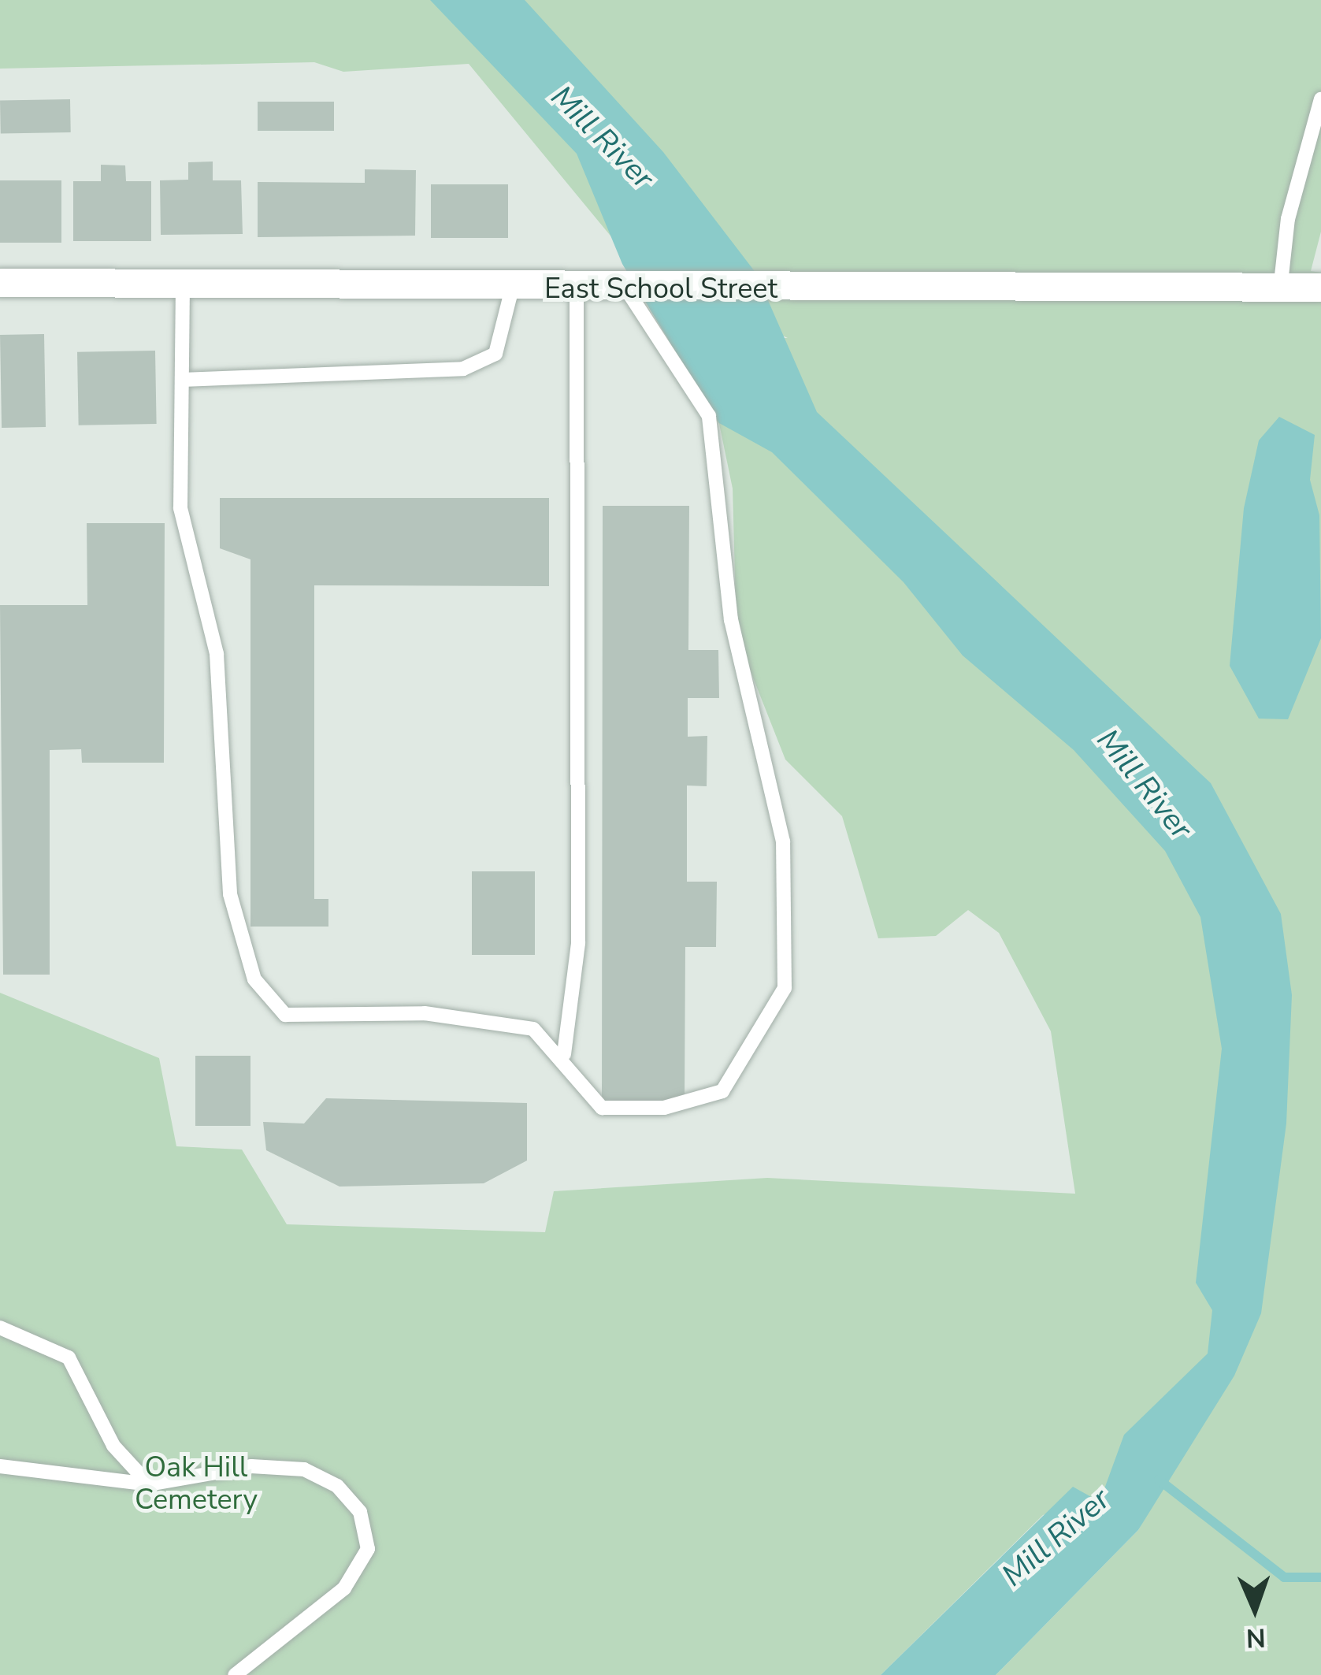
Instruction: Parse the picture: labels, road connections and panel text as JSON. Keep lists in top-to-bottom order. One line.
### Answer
{"streets":{"street":["East School Street"]},"water":["Mill River"],"parks":["Oak Hill Cemetery"],"north":"bottom"}
